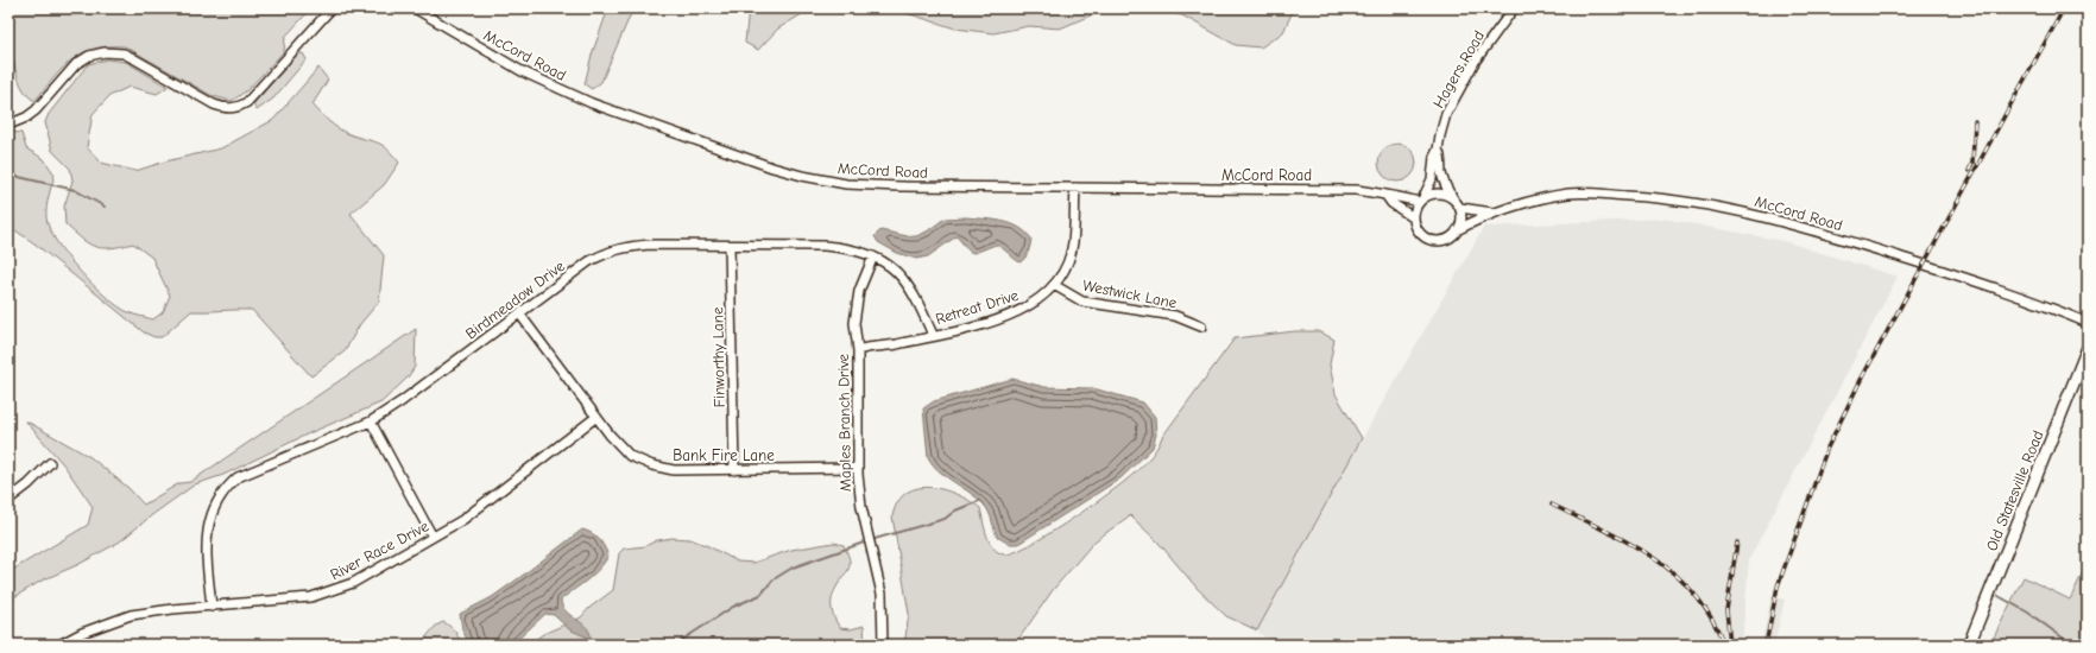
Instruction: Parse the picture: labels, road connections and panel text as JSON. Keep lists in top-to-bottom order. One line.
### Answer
{"streets":{"main road":["Old Statesville Road"],"street":["McCord Road","Hagers Road","Westwick Lane","Birdmeadow Drive","Retreat Drive","Finworthy Lane","Maples Branch Drive","Bank Fire Lane","River Race Drive"]},"crossings":[["McCord Road","Hagers Road"],["McCord Road","Retreat Drive"],["Westwick Lane","Retreat Drive"],["Birdmeadow Drive","Retreat Drive"],["Birdmeadow Drive","Finworthy Lane"],["Birdmeadow Drive","Maples Branch Drive"],["Birdmeadow Drive","Bank Fire Lane"],["Birdmeadow Drive","River Race Drive"],["Retreat Drive","Maples Branch Drive"],["Finworthy Lane","Bank Fire Lane"],["Maples Branch Drive","Bank Fire Lane"],["Bank Fire Lane","River Race Drive"]]}
